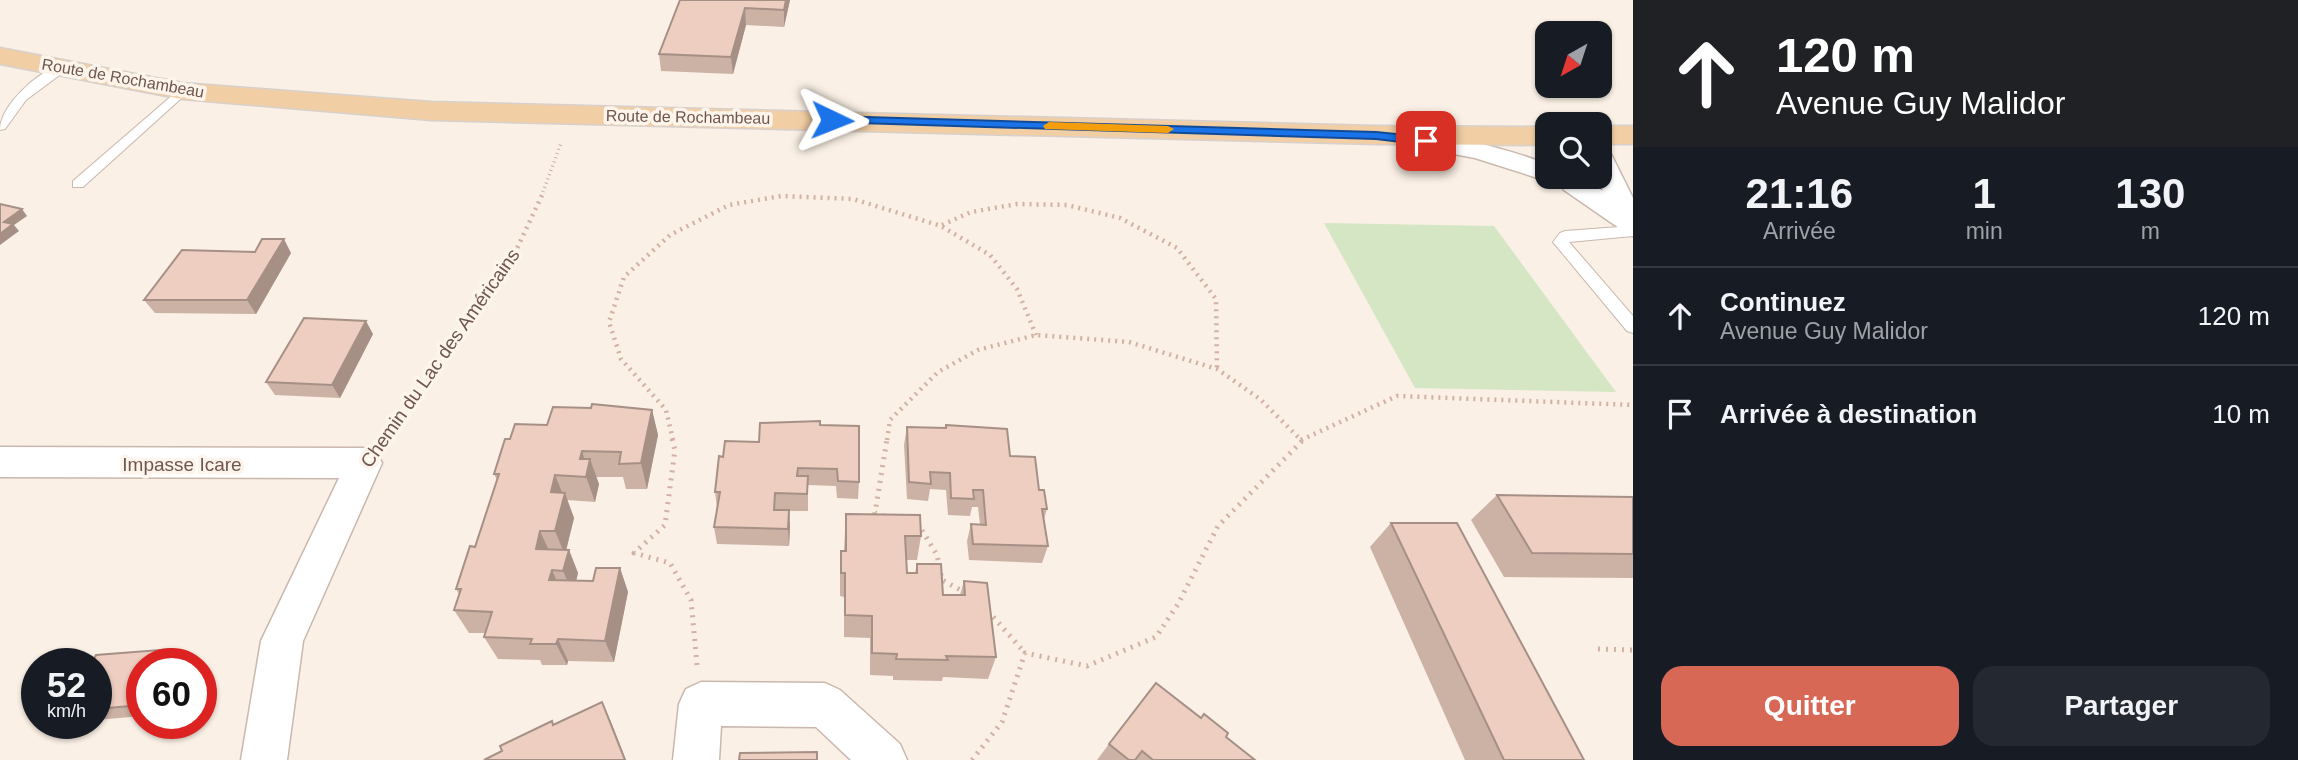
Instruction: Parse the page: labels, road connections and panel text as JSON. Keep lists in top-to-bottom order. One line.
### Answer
{"streets":{"main road":["Route de Rochambeau"],"street":["Chemin du Lac des Américains","Impasse Icare"]},"crossings":[["Route de Rochambeau","Chemin du Lac des Américains"],["Chemin du Lac des Américains","Impasse Icare"]],"north":"bottom left","page":{"turn":["120 m","Avenue Guy Malidor"],"eta":["21:16","Arrivée","1","min","130","m"],"list":[{"name":"Continuez","note":"Avenue Guy Malidor","value":"120 m"},{"name":"Arrivée à destination","value":"10 m"}],"speed":"52 km/h","limit":"60","buttons":["Quitter","Partager"]}}
